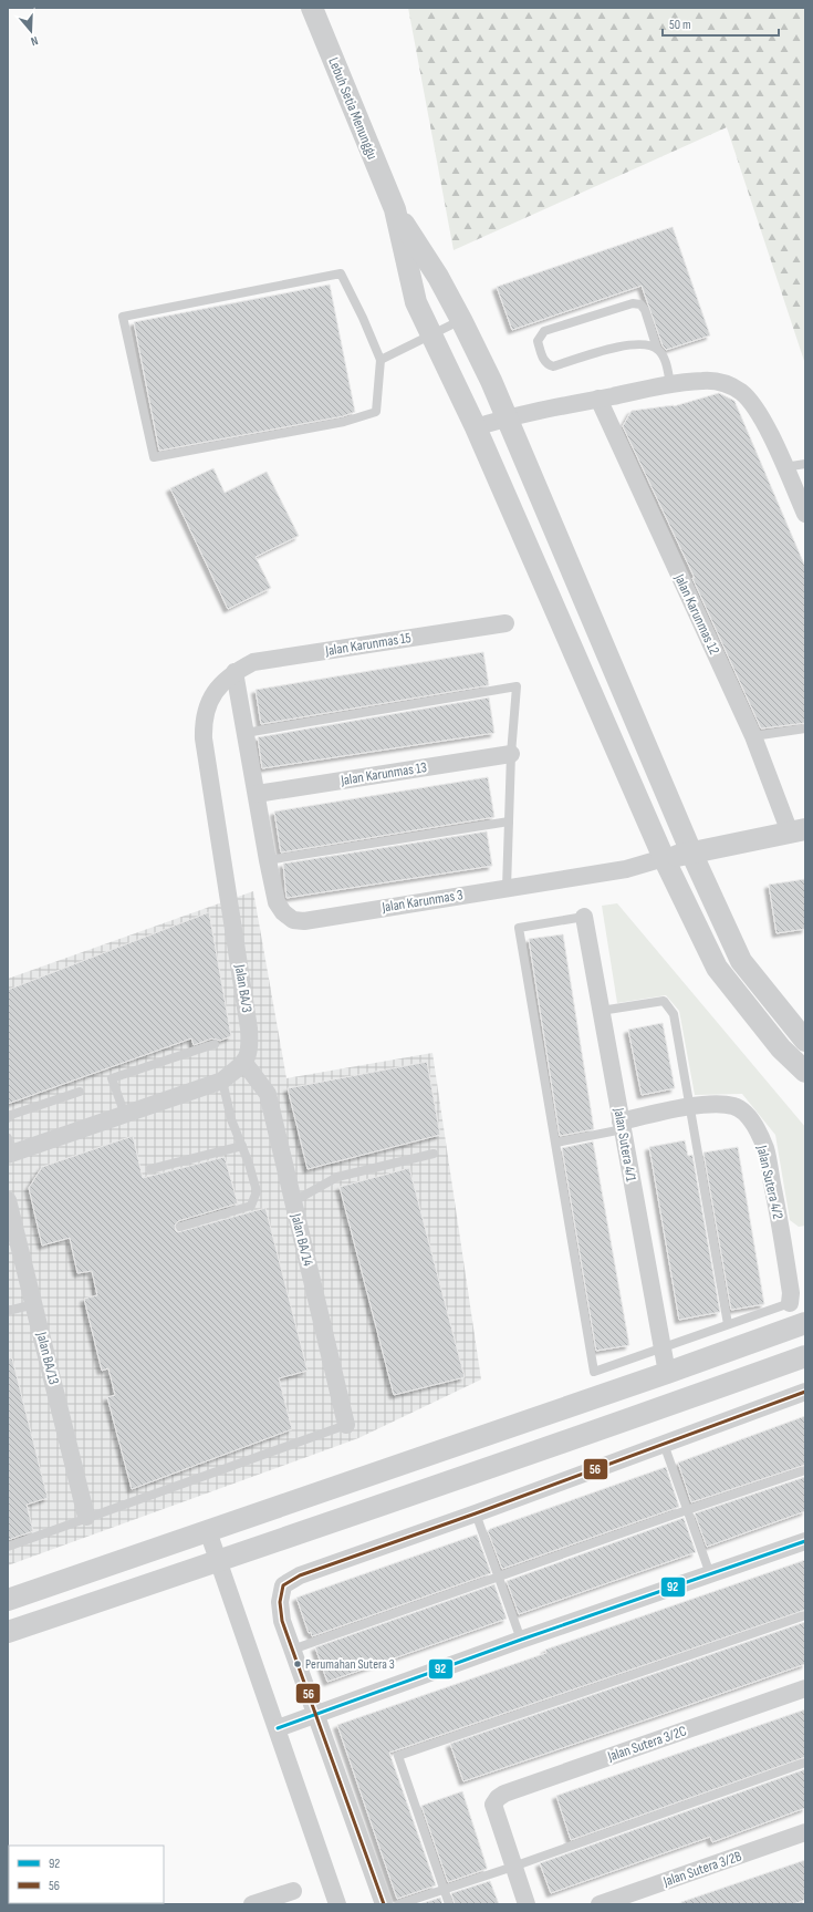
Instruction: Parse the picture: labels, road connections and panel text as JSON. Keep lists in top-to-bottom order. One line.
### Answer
{"streets":{"street":["Lebuh Setia Menunggu","Jalan Karunmas 12","Jalan Karunmas 15","Jalan Karunmas 13","Jalan Karunmas 3","Jalan BA/3","Jalan Sutera 4/1","Jalan Sutera 4/2","Jalan BA/14","Jalan BA/13","Jalan Sutera 3/2C","Jalan Sutera 3/2B"]},"crossings":[["Jalan Karunmas 12","Jalan Karunmas 3"],["Jalan Karunmas 15","Jalan Karunmas 3"],["Jalan Karunmas 15","Jalan BA/3"],["Jalan Karunmas 13","Jalan Karunmas 3"],["Jalan Karunmas 3","Jalan BA/3"],["Jalan BA/3","Jalan BA/14"],["Jalan Sutera 4/1","Jalan Sutera 4/2"]],"places":["Perumahan Sutera 3"],"lines":["transit line 56","transit line 92"],"legend":["92","56"],"scale_bar":"50 m","north":"bottom"}
